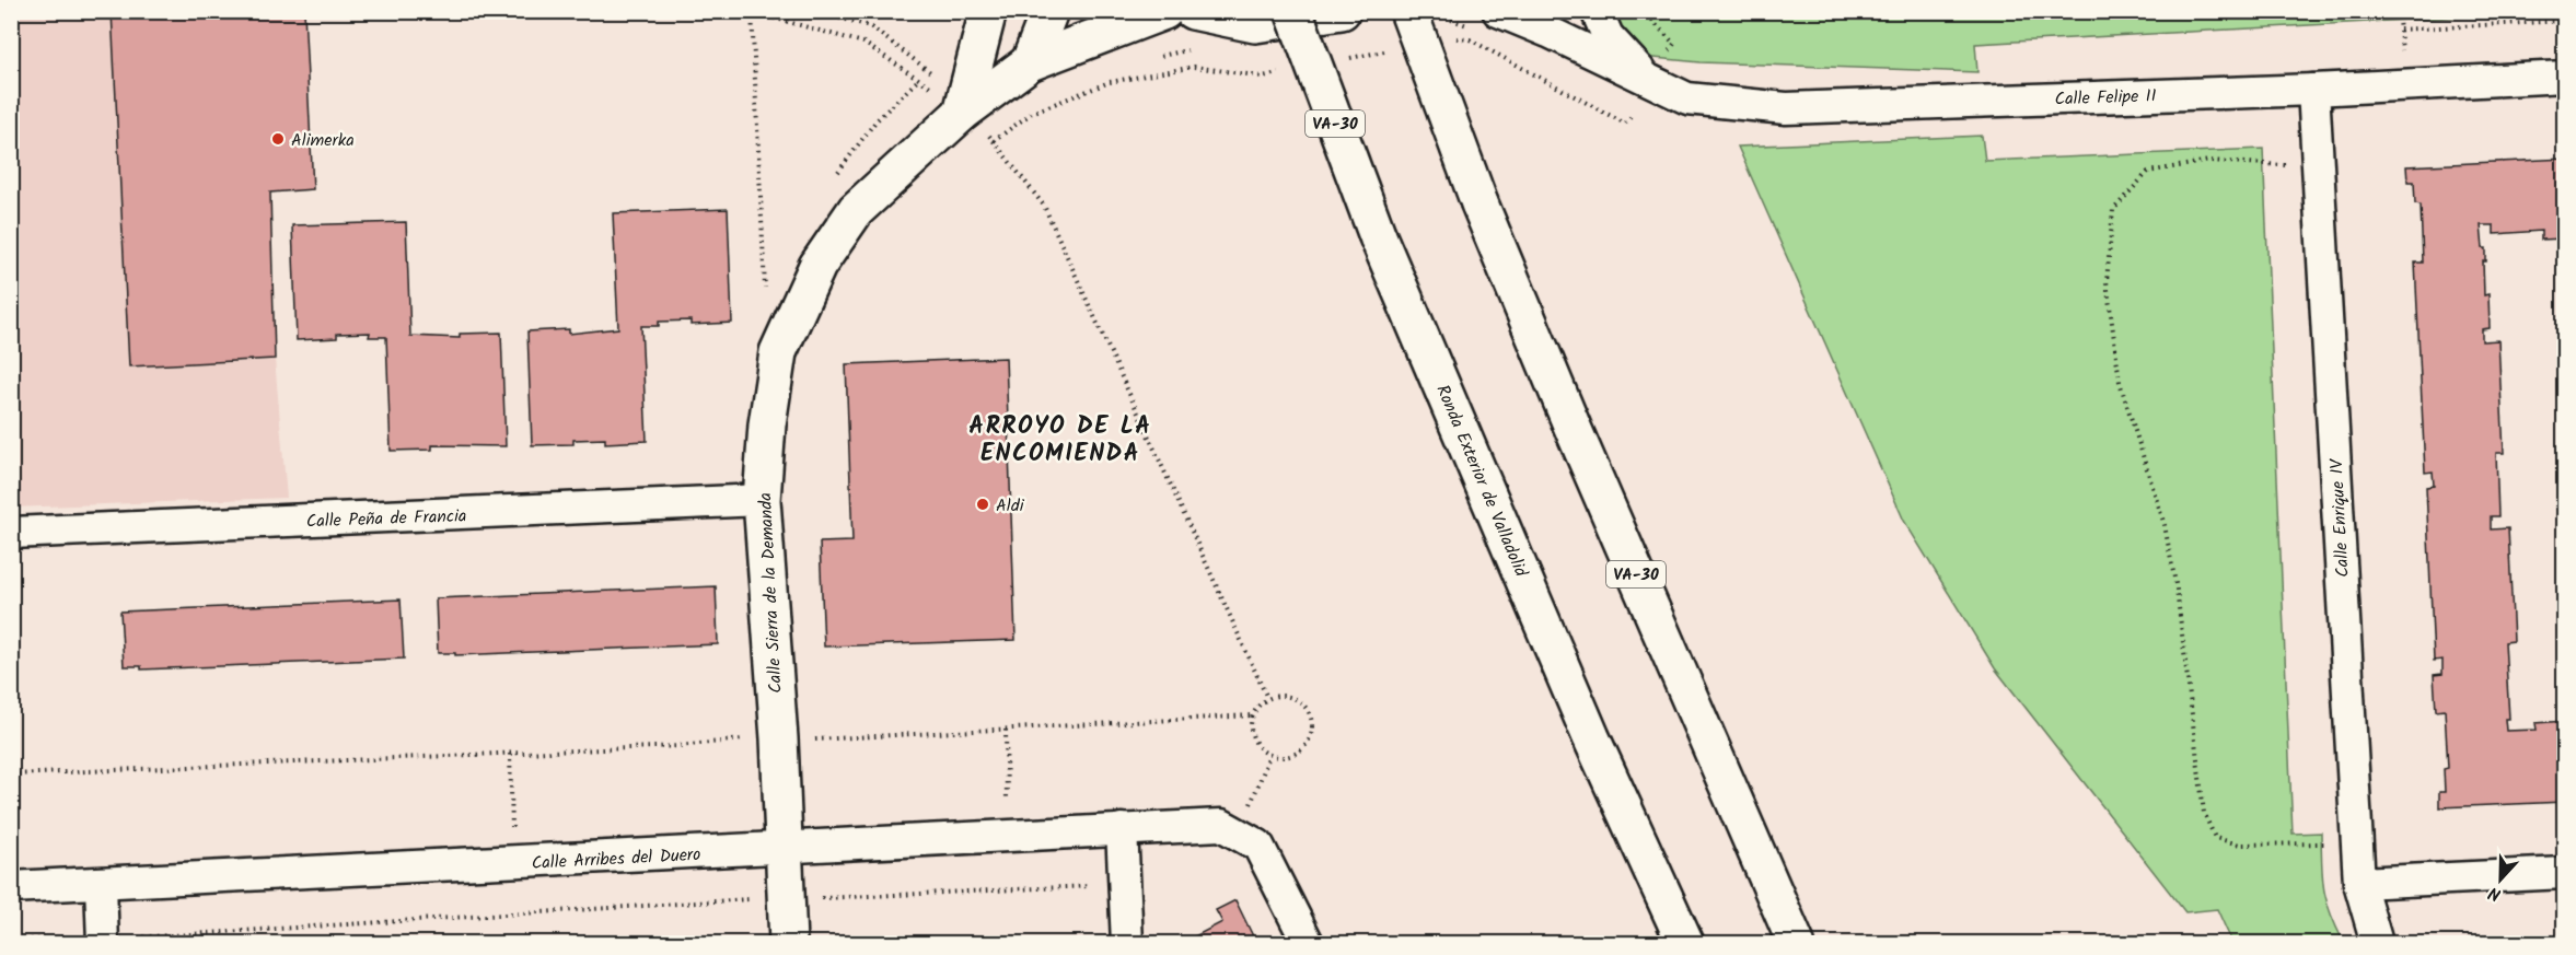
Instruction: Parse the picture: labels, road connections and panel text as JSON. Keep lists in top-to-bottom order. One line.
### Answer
{"streets":{"main road":["VA-30","Ronda Exterior de Valladolid","Calle Sierra de la Demanda"],"street":["Calle Felipe II","Calle Peña de Francia","Calle Enrique IV","Calle Arribes del Duero"]},"crossings":[["Calle Felipe II","Calle Enrique IV"],["Calle Peña de Francia","Calle Sierra de la Demanda"],["Calle Sierra de la Demanda","Calle Arribes del Duero"]],"districts":["ARROYO DE LA ENCOMIENDA"],"places":["Alimerka","Aldi"],"north":"bottom"}
